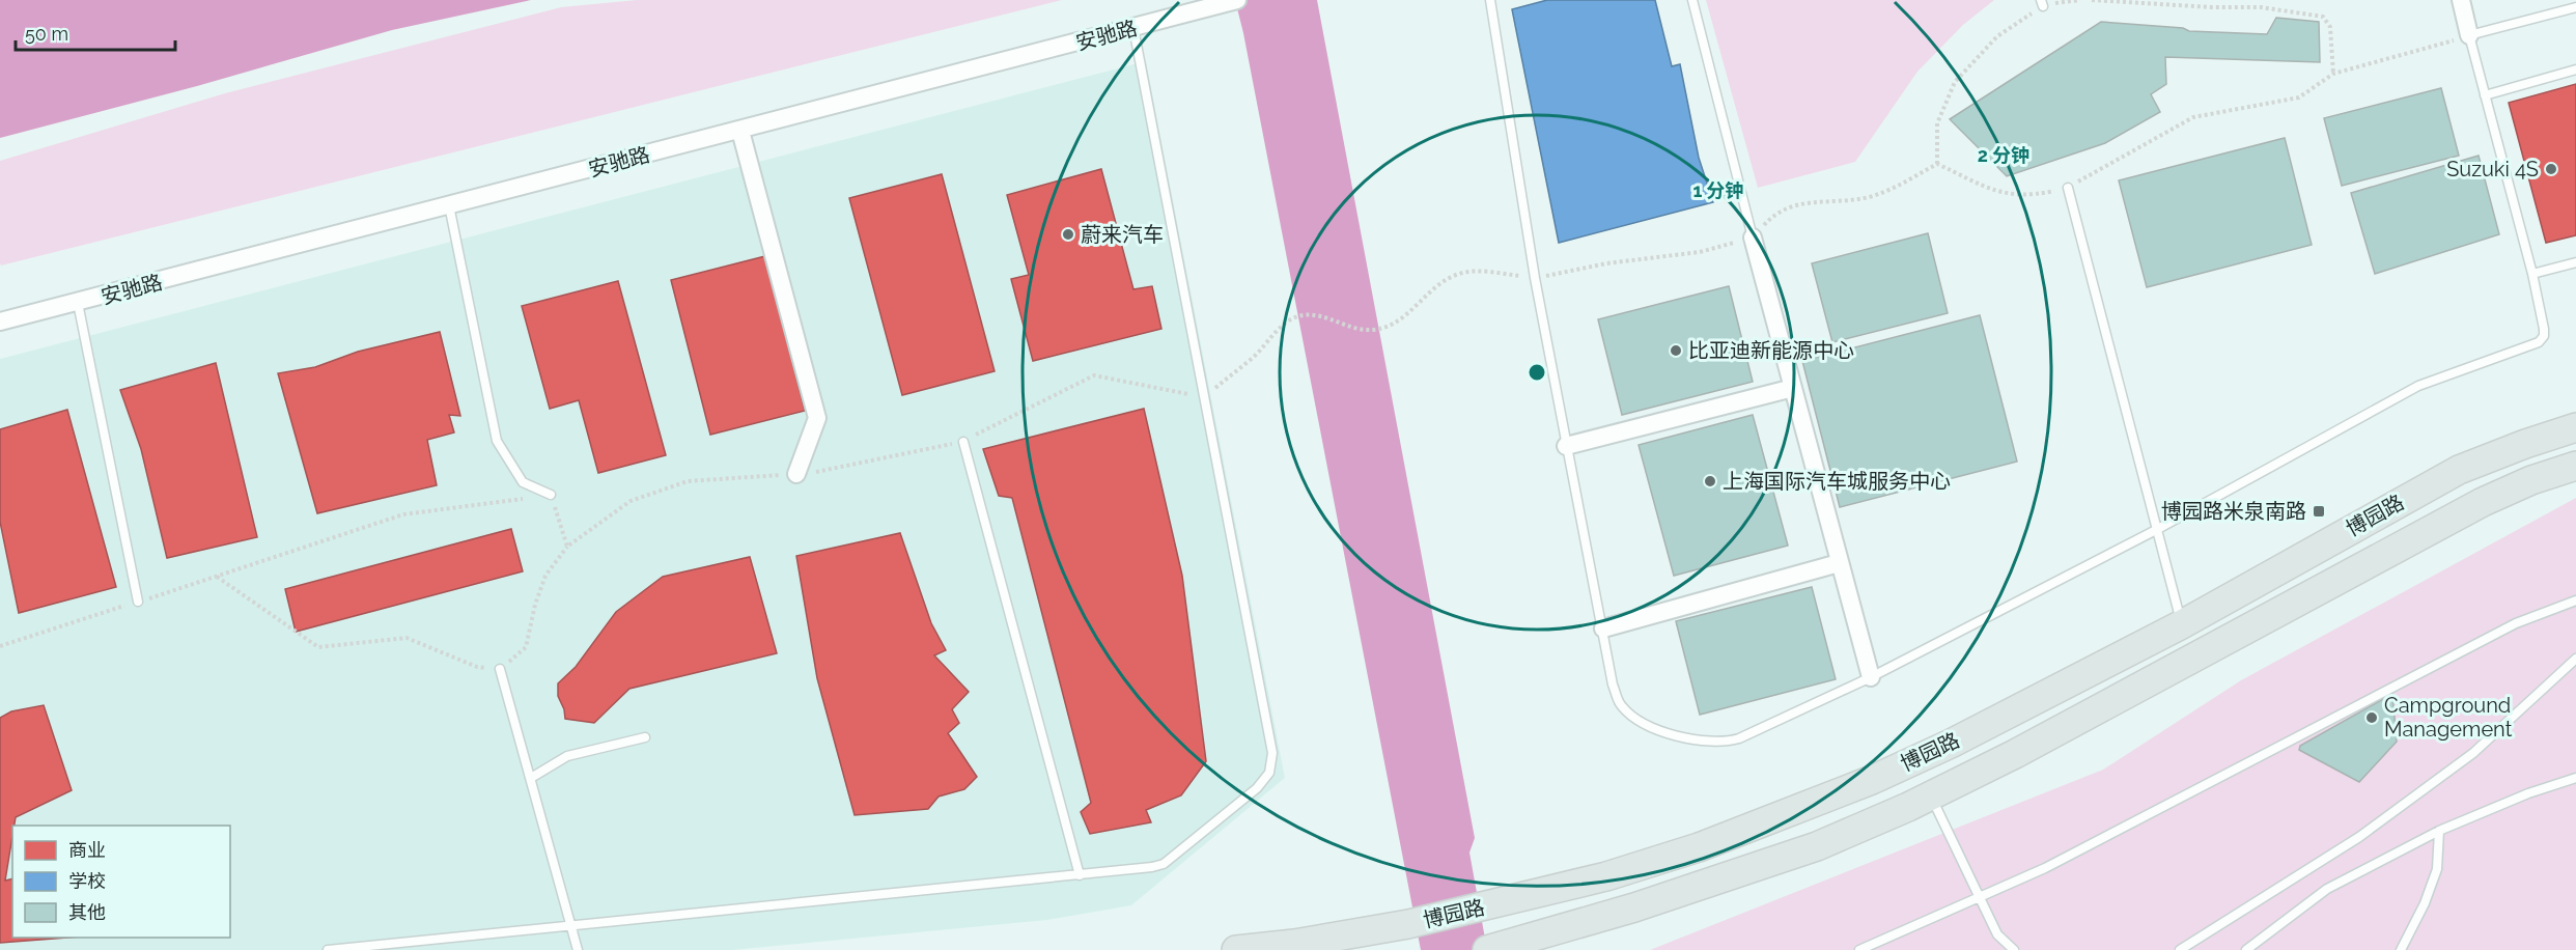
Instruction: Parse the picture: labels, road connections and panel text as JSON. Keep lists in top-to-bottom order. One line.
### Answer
{"streets":{"main road":["博园路"],"street":["安驰路"]},"places":{"other":["Suzuki 4S","蔚来汽车","比亚迪新能源中心","上海国际汽车城服务中心","Campground Management"],"transit":["博园路米泉南路"]},"legend":["商业","学校","其他"],"scale_bar":"50 m","rings":["2 分钟","1 分钟"]}
